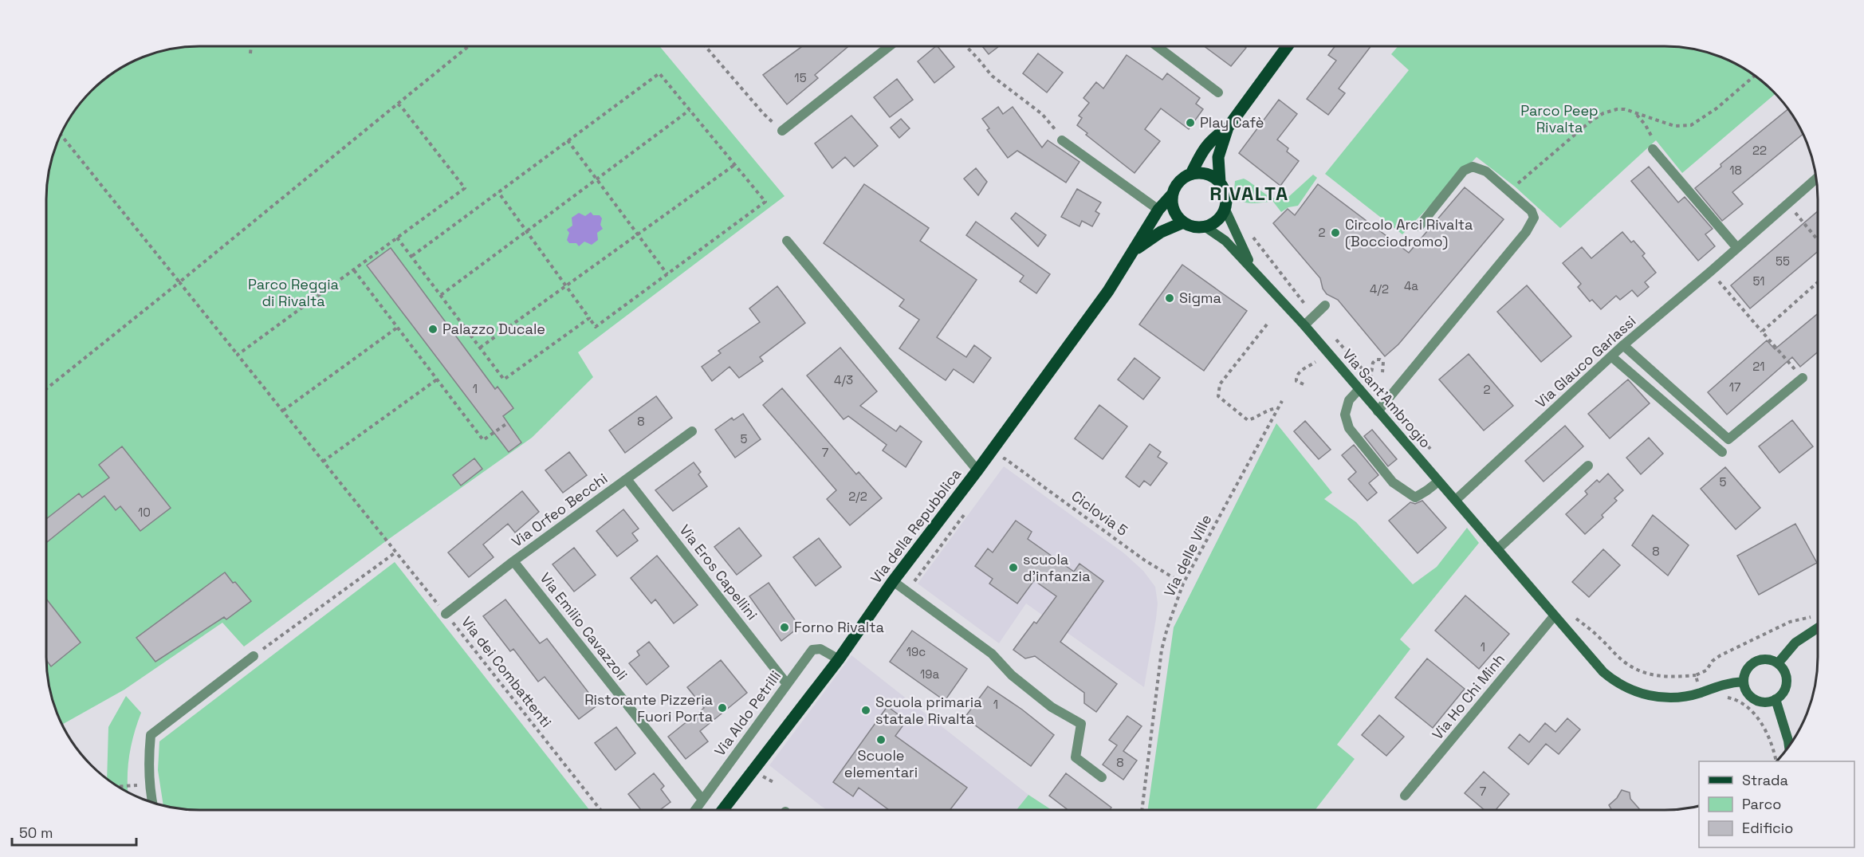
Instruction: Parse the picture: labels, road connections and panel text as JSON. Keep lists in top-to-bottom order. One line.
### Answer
{"streets":{"main road":["Via Sant'Ambrogio","Via della Repubblica"],"street":["Via Glauco Garlassi","Via Orfeo Becchi","Via Eros Capellini","Via Emilio Cavazzoli","Via Ho Chi Minh","Via Aldo Petrilli"],"path":["Ciclovia 5","Via delle Ville","Via dei Combattenti"]},"crossings":[["Via Glauco Garlassi","Via Sant'Ambrogio"],["Via Sant'Ambrogio","Via della Repubblica"],["Via Sant'Ambrogio","Via Ho Chi Minh"],["Via Orfeo Becchi","Via Eros Capellini"],["Via Orfeo Becchi","Via Emilio Cavazzoli"],["Via Orfeo Becchi","Via dei Combattenti"],["Ciclovia 5","Via delle Ville"],["Via della Repubblica","Via Aldo Petrilli"],["Via Eros Capellini","Via Aldo Petrilli"],["Via Emilio Cavazzoli","Via Aldo Petrilli"]],"districts":["RIVALTA"],"parks":["Parco Peep Rivalta","Parco Reggia di Rivalta"],"places":["Play Cafè","Circolo Arci Rivalta (Bocciodromo)","Sigma","Palazzo Ducale","scuola d'infanzia","Forno Rivalta","Ristorante Pizzeria Fuori Porta","Scuola primaria statale Rivalta","Scuole elementari"],"house_numbers":["15","22","18","2","55","51","4a","4/2","21","4/3","17","1","2","8","5","7","5","2/2","10","8","1","19c","19a","1","8","7"],"legend":["Strada","Parco","Edificio"],"scale_bar":"50 m"}
